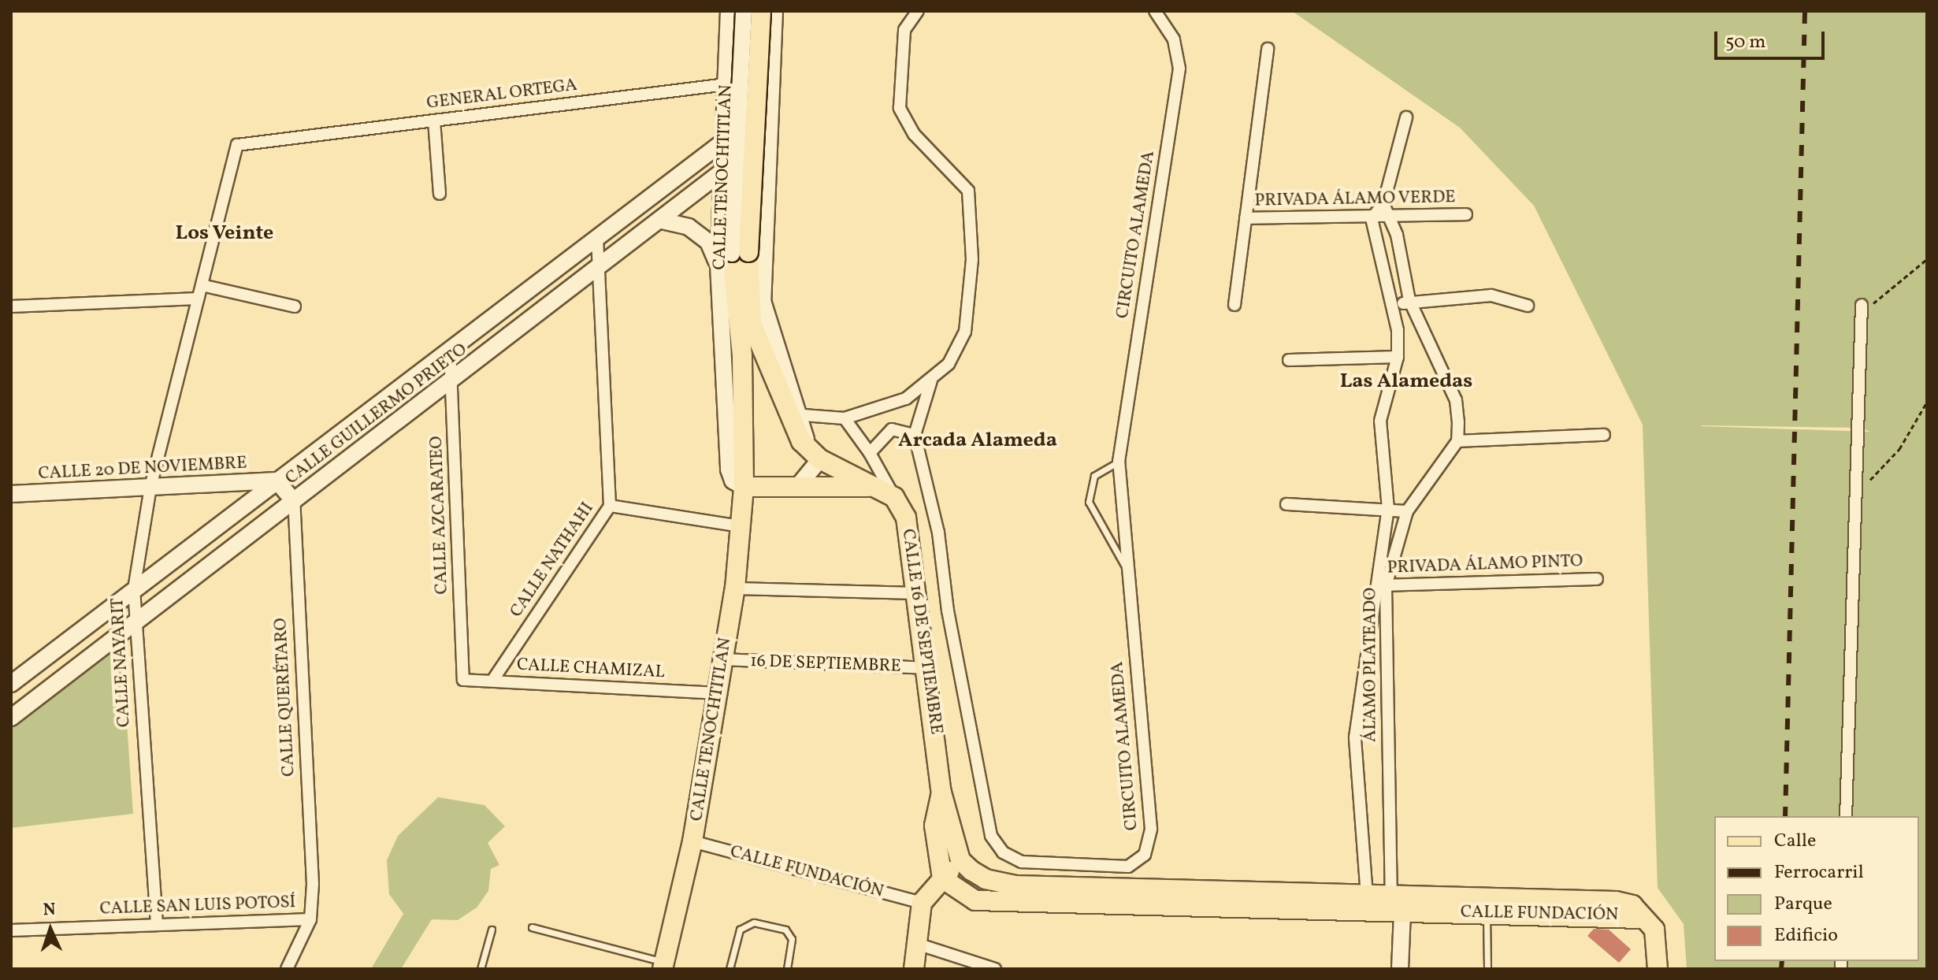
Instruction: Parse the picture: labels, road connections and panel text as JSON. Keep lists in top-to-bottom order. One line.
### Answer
{"streets":{"main road":["CALLE TENOCHTITLAN","CALLE 16 DE SEPTIEMBRE","CALLE FUNDACIÓN"],"street":["GENERAL ORTEGA","PRIVADA ÁLAMO VERDE","CIRCUITO ALAMEDA","CALLE GUILLERMO PRIETO","CALLE 20 DE NOVIEMBRE","CALLE AZCARATEO","CALLE NATHAHI","PRIVADA ÁLAMO PINTO","CALLE NAYARIT","16 DE SEPTIEMBRE","ÁLAMO PLATEADO","CALLE CHAMIZAL","CALLE QUERÉTARO","CALLE SAN LUIS POTOSÍ"]},"crossings":[["GENERAL ORTEGA","CALLE TENOCHTITLAN"],["GENERAL ORTEGA","CALLE NAYARIT"],["CALLE TENOCHTITLAN","CALLE GUILLERMO PRIETO"],["CALLE TENOCHTITLAN","CALLE NATHAHI"],["CALLE TENOCHTITLAN","16 DE SEPTIEMBRE"],["CALLE TENOCHTITLAN","CALLE CHAMIZAL"],["CALLE TENOCHTITLAN","CALLE FUNDACIÓN"],["PRIVADA ÁLAMO VERDE","ÁLAMO PLATEADO"],["CALLE GUILLERMO PRIETO","CALLE 20 DE NOVIEMBRE"],["CALLE GUILLERMO PRIETO","CALLE AZCARATEO"],["CALLE GUILLERMO PRIETO","CALLE NAYARIT"],["CALLE GUILLERMO PRIETO","CALLE QUERÉTARO"],["CALLE 20 DE NOVIEMBRE","CALLE NAYARIT"],["CALLE AZCARATEO","CALLE CHAMIZAL"],["CALLE NATHAHI","CALLE CHAMIZAL"],["PRIVADA ÁLAMO PINTO","ÁLAMO PLATEADO"],["CALLE 16 DE SEPTIEMBRE","16 DE SEPTIEMBRE"],["CALLE NAYARIT","CALLE SAN LUIS POTOSÍ"],["ÁLAMO PLATEADO","CALLE FUNDACIÓN"],["CALLE QUERÉTARO","CALLE SAN LUIS POTOSÍ"]],"districts":["Los Veinte","Las Alamedas","Arcada Alameda"],"legend":["Calle","Ferrocarril","Parque","Edificio"],"scale_bar":"50 m","north":"top"}
